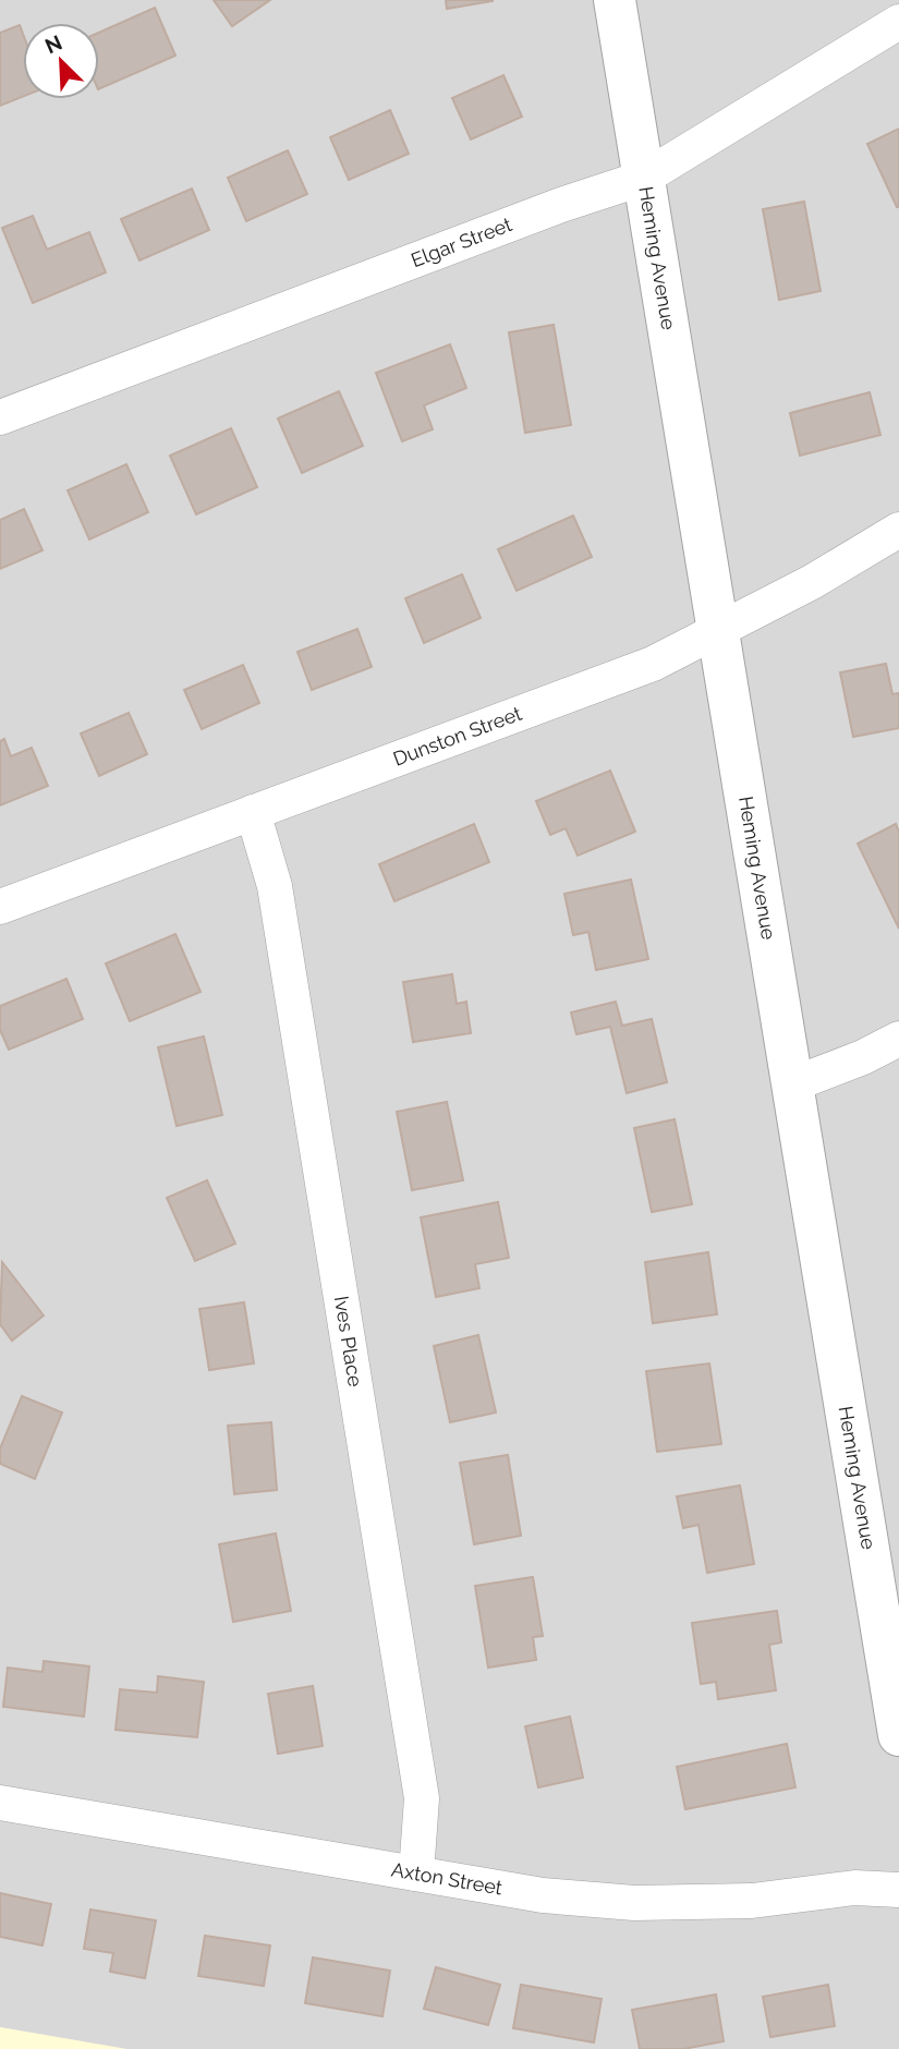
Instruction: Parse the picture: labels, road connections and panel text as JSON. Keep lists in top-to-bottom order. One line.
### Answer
{"streets":{"street":["Elgar Street","Heming Avenue","Dunston Street","Ives Place","Axton Street"]},"crossings":[["Elgar Street","Heming Avenue"],["Heming Avenue","Dunston Street"],["Dunston Street","Ives Place"],["Ives Place","Axton Street"]],"north":"top left"}
